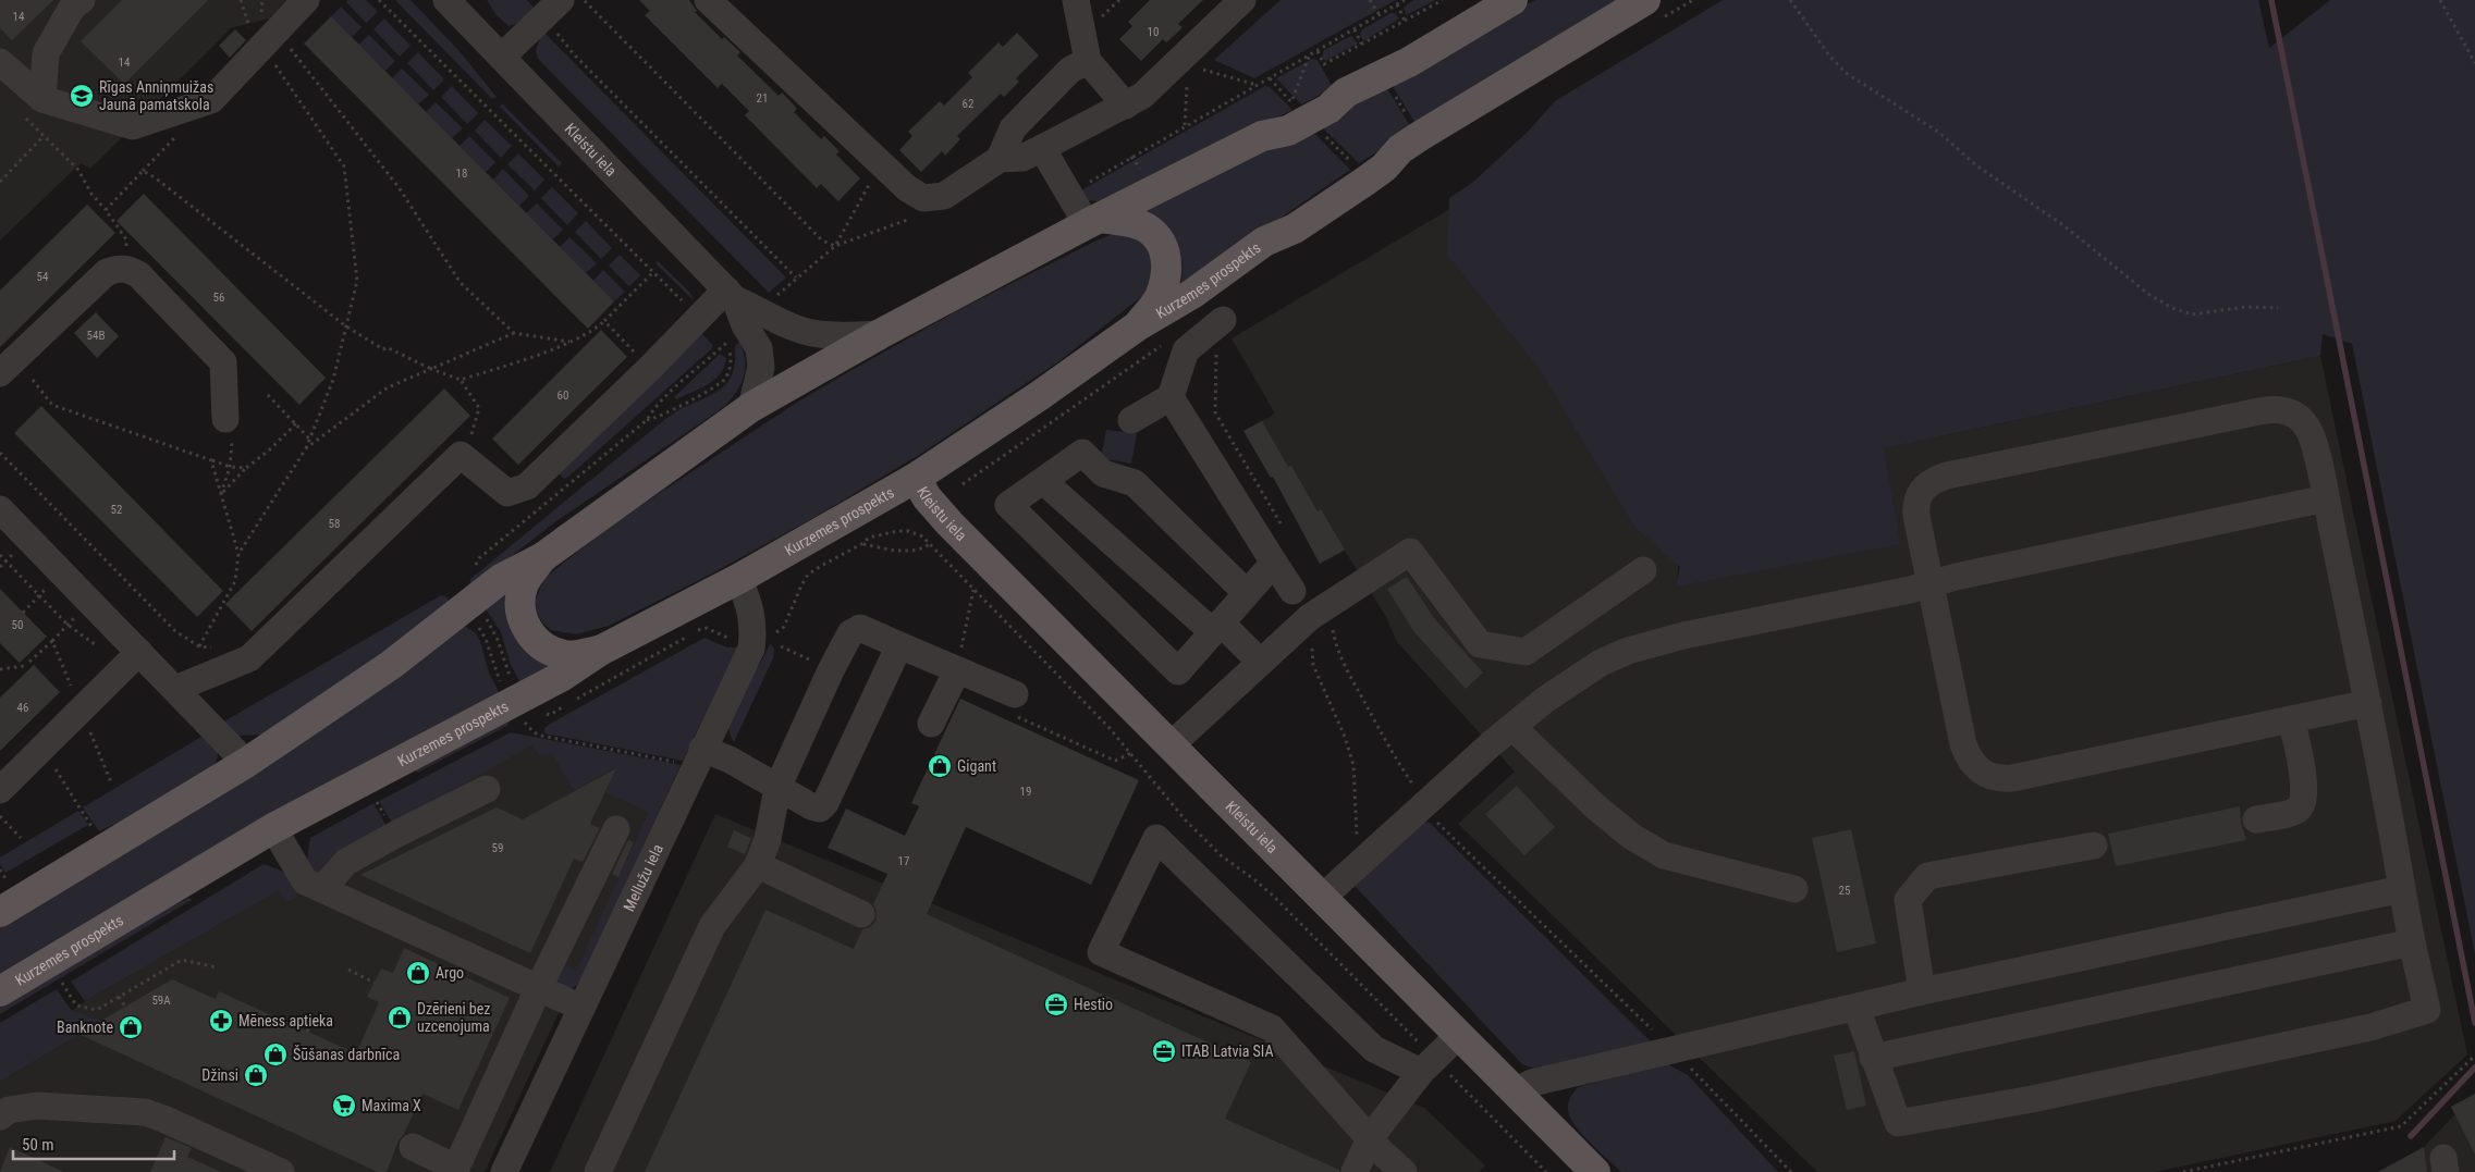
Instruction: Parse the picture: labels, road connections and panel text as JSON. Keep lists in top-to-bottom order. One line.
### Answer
{"streets":{"main road":["Kleistu iela","Kurzemes prospekts"],"street":["Mellužu iela"]},"crossings":[["Kleistu iela","Kurzemes prospekts"],["Kurzemes prospekts","Mellužu iela"]],"places":{"school or university":["Rīgas Anniņmuižas Jaunā pamatskola"],"shop":["Gigant","Argo","Dzērieni bez uzcenojuma","Banknote","Šūšanas darbnīca","Džinsi"],"office":["Hestio","ITAB Latvia SIA"],"pharmacy":["Mēness aptieka"],"supermarket":["Maxima X"]},"house_numbers":["14","10","14","21","62","18","54","56","54B","60","52","58","50","46","19","59","17","25","59A"],"scale_bar":"50 m"}
